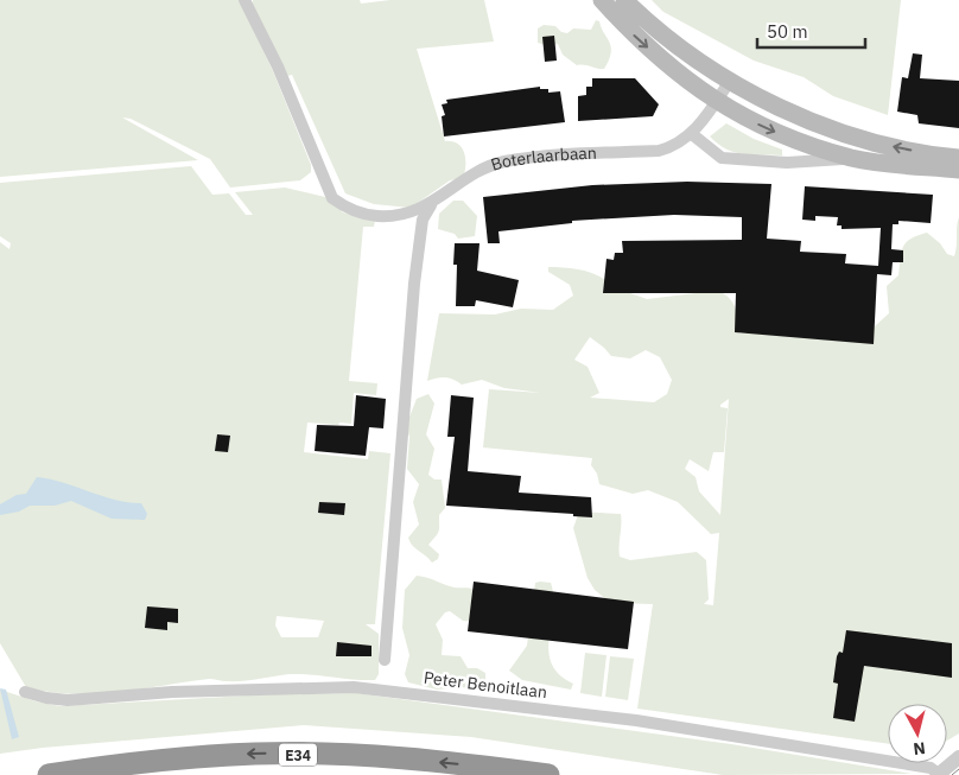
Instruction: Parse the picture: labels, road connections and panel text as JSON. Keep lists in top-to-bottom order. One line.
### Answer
{"streets":{"highway":["E34"],"street":["Boterlaarbaan","Peter Benoitlaan"]},"scale_bar":"50 m","north":"bottom"}
